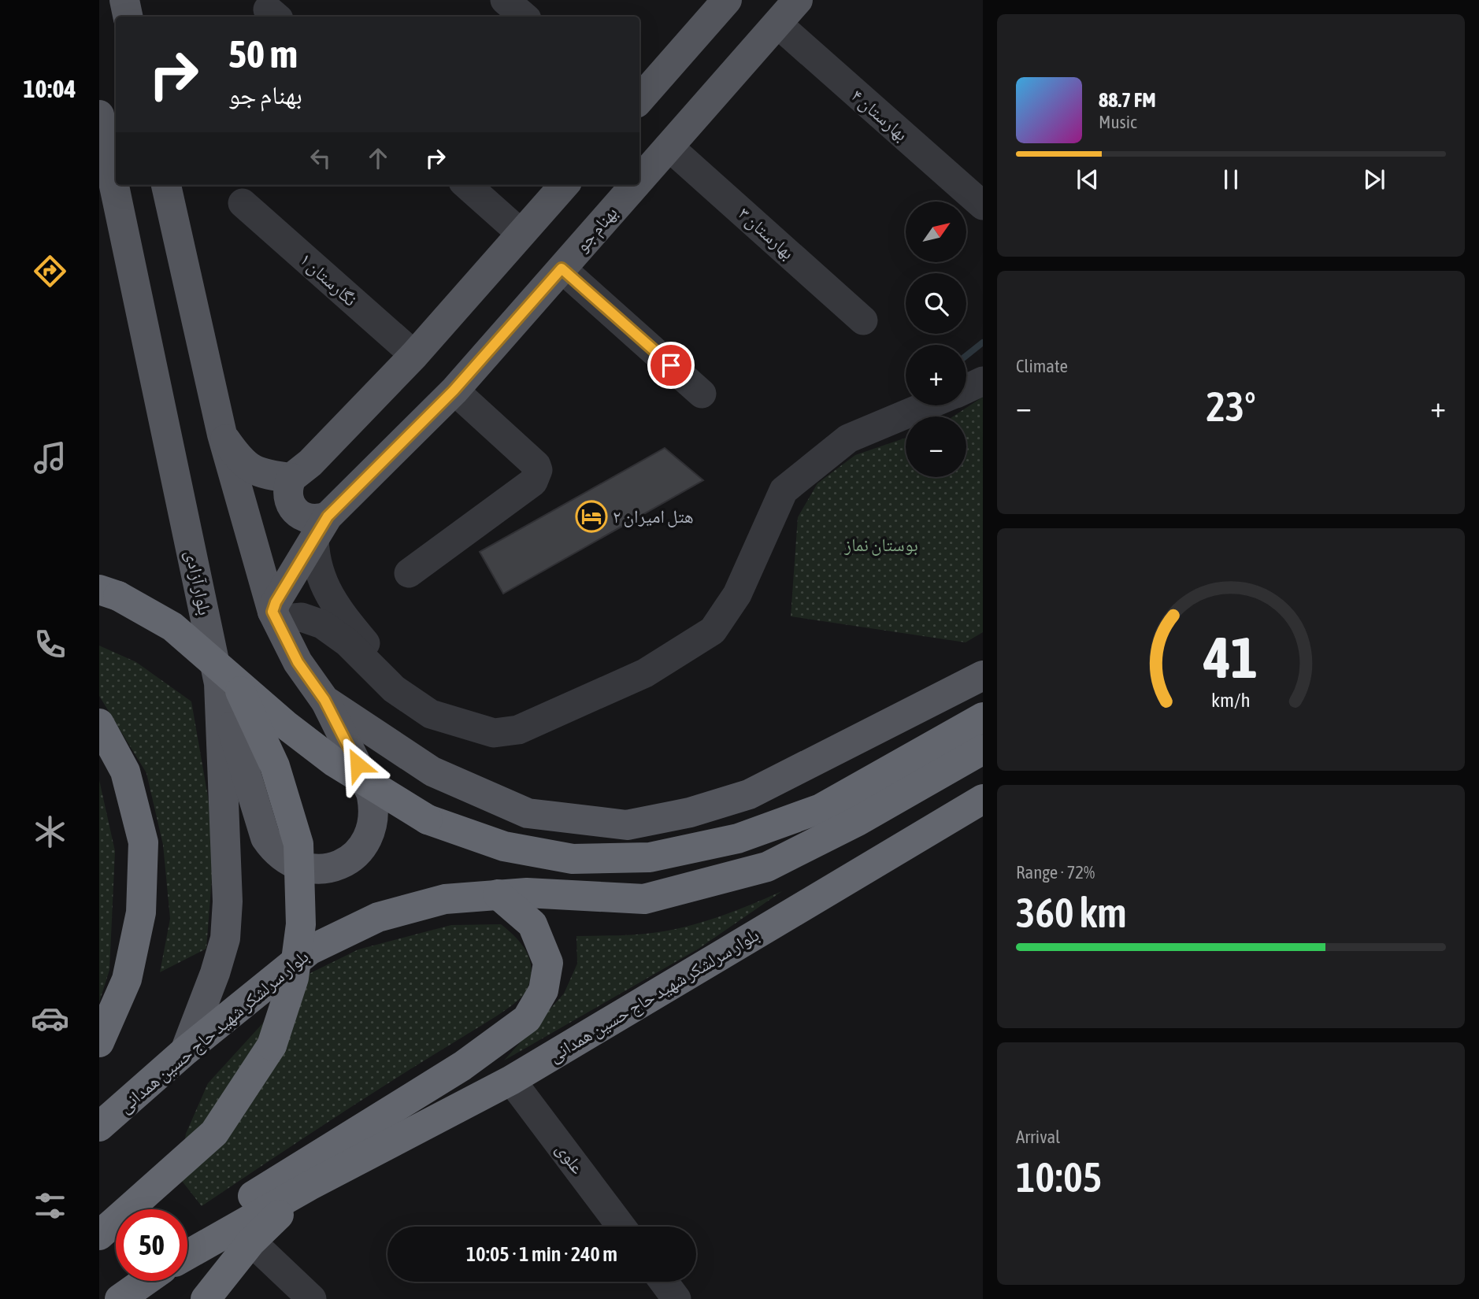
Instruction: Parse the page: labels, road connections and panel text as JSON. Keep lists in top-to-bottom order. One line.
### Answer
{"streets":{"highway":["بلوار سرلشکر شهید حاج حسین همدانی"],"main road":["بهنام جو","بلوار آزادی"],"street":["بهارستان ۴","بهارستان ۳","نگارستان ۱","علوی"]},"crossings":[["بهارستان ۴","بهنام جو"],["بهنام جو","بهارستان ۳"],["بلوار آزادی","بلوار سرلشکر شهید حاج حسین همدانی"],["بلوار سرلشکر شهید حاج حسین همدانی","علوی"]],"parks":["بوستان نماز"],"places":{"hotel":["هتل امیران ۲"]},"north":"top right","page":{"tabs":"10:04","turn":["50 m","بهنام جو"],"song":["88.7 FM","Music"],"map_buttons":["+","−"],"tile":["Climate",["Range · 72%","360 km"],["Arrival","10:05"]],"heat":["−","23°","+"],"limit":"50","trip":"10:05 · 1 min · 240 m","gauge":["41","km/h"]}}
